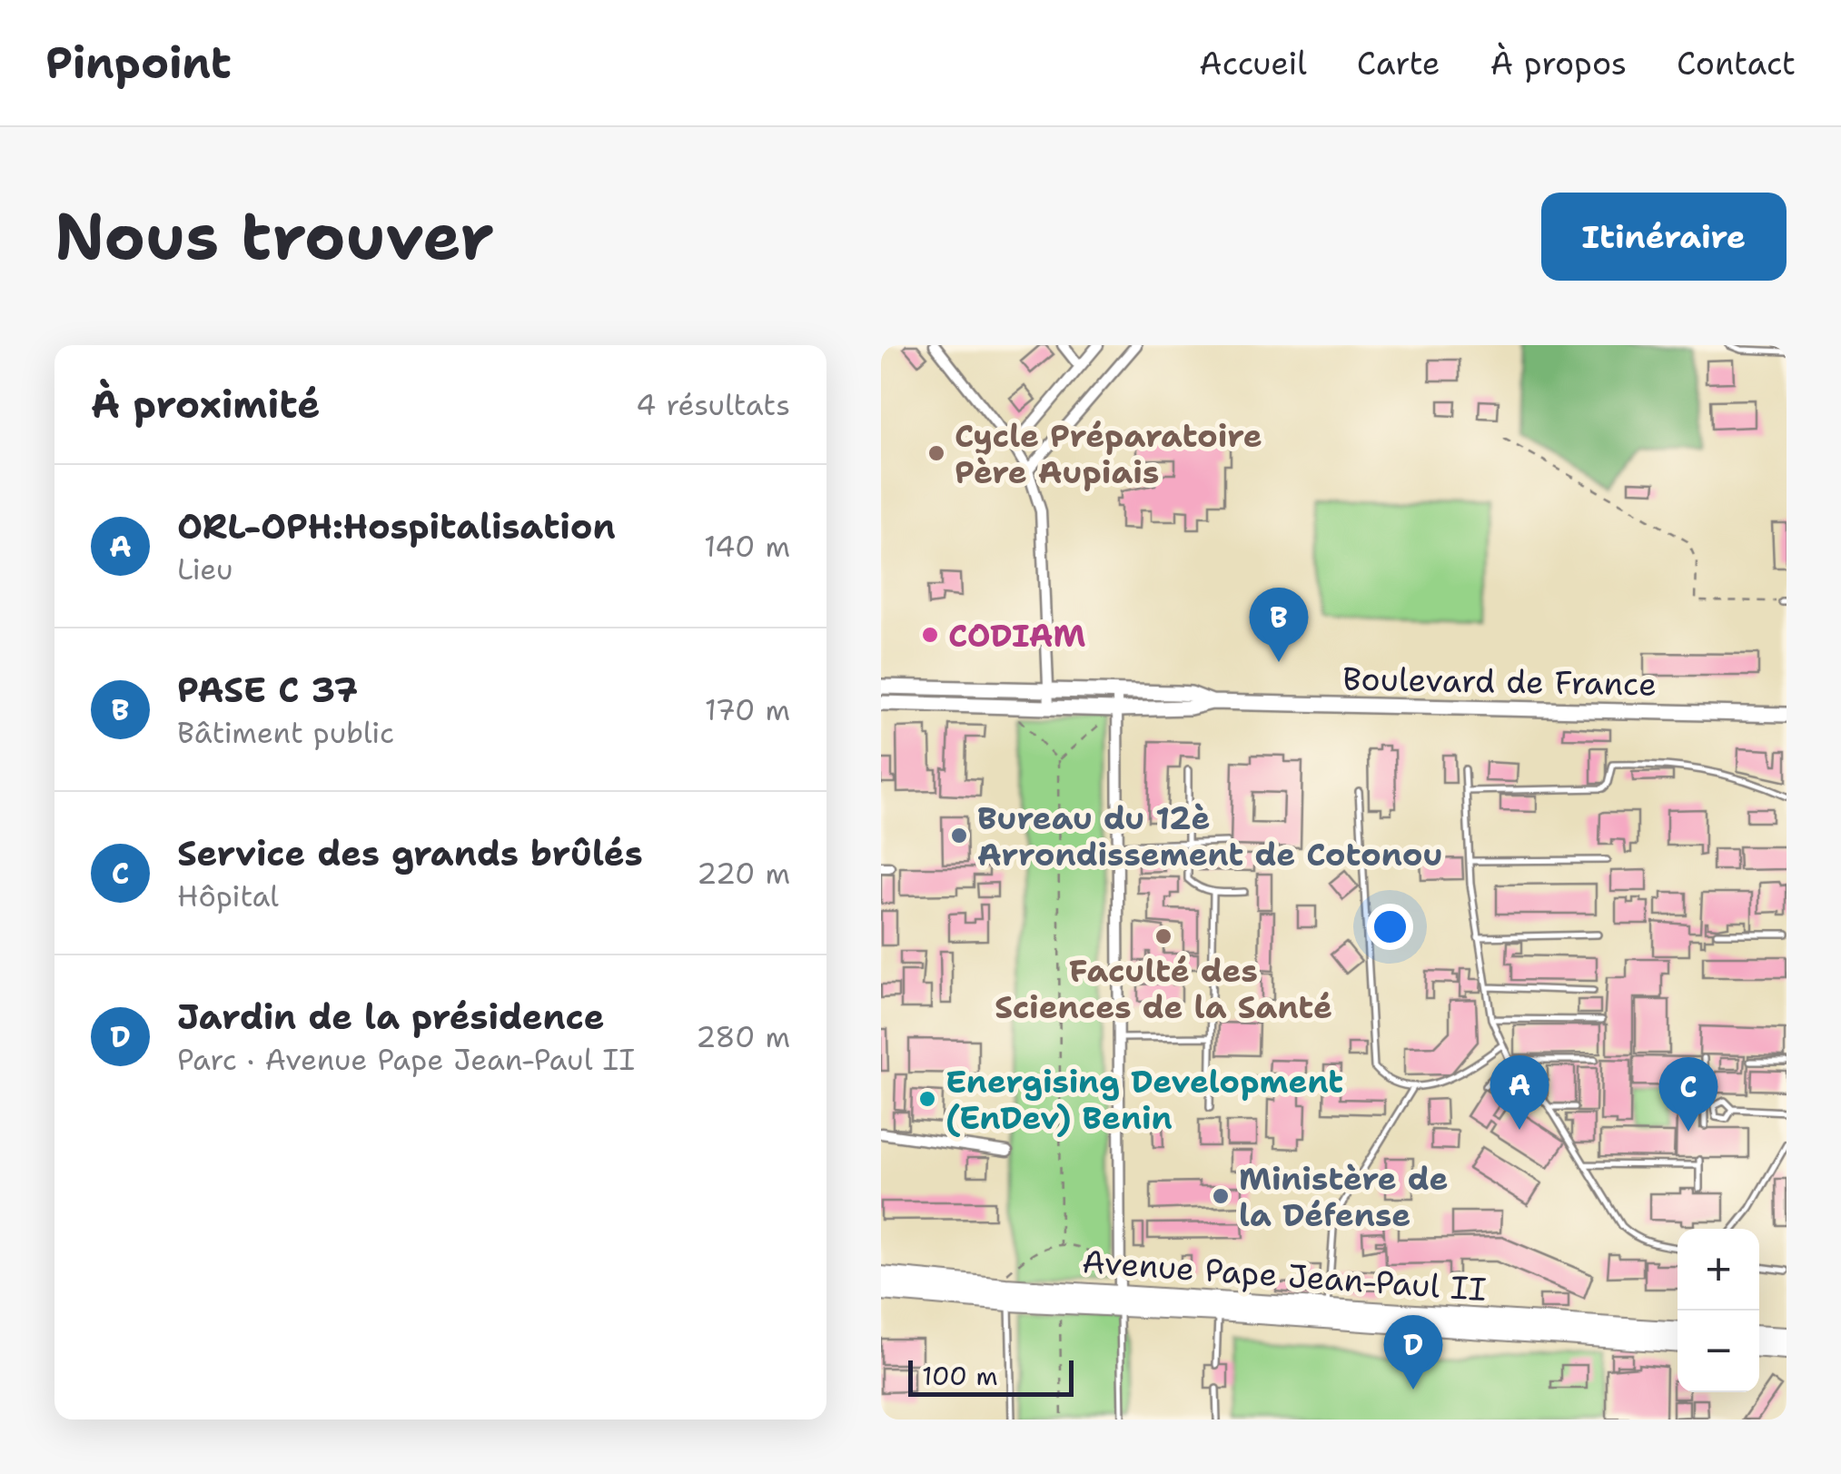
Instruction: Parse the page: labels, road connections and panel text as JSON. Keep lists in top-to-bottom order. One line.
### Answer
{"streets":{"main road":["Avenue Pape Jean-Paul II"],"street":["Boulevard de France"]},"places":["Cycle Préparatoire Père Aupiais","CODIAM","Bureau du 12è Arrondissement de Cotonou","Faculté des Sciences de la Santé","Energising Development (EnDev) Benin","Ministère de la Défense"],"scale_bar":"100 m","page":{"header":"Pinpoint","nav":["Accueil","Carte","À propos","Contact"],"buttons":"Itinéraire","title":"Nous trouver","heading":["À proximité","4 résultats"],"list":[{"mark":"A","name":"ORL-OPH:Hospitalisation","note":"Lieu","value":"140 m"},{"mark":"B","name":"PASE C 37","note":"Bâtiment public","value":"170 m"},{"mark":"C","name":"Service des grands brûlés","note":"Hôpital","value":"220 m"},{"mark":"D","name":"Jardin de la présidence","note":"Parc · Avenue Pape Jean-Paul II","value":"280 m"}],"pins":["B","A","C","D"],"map_buttons":["+","−"],"scale":"100 m"}}
